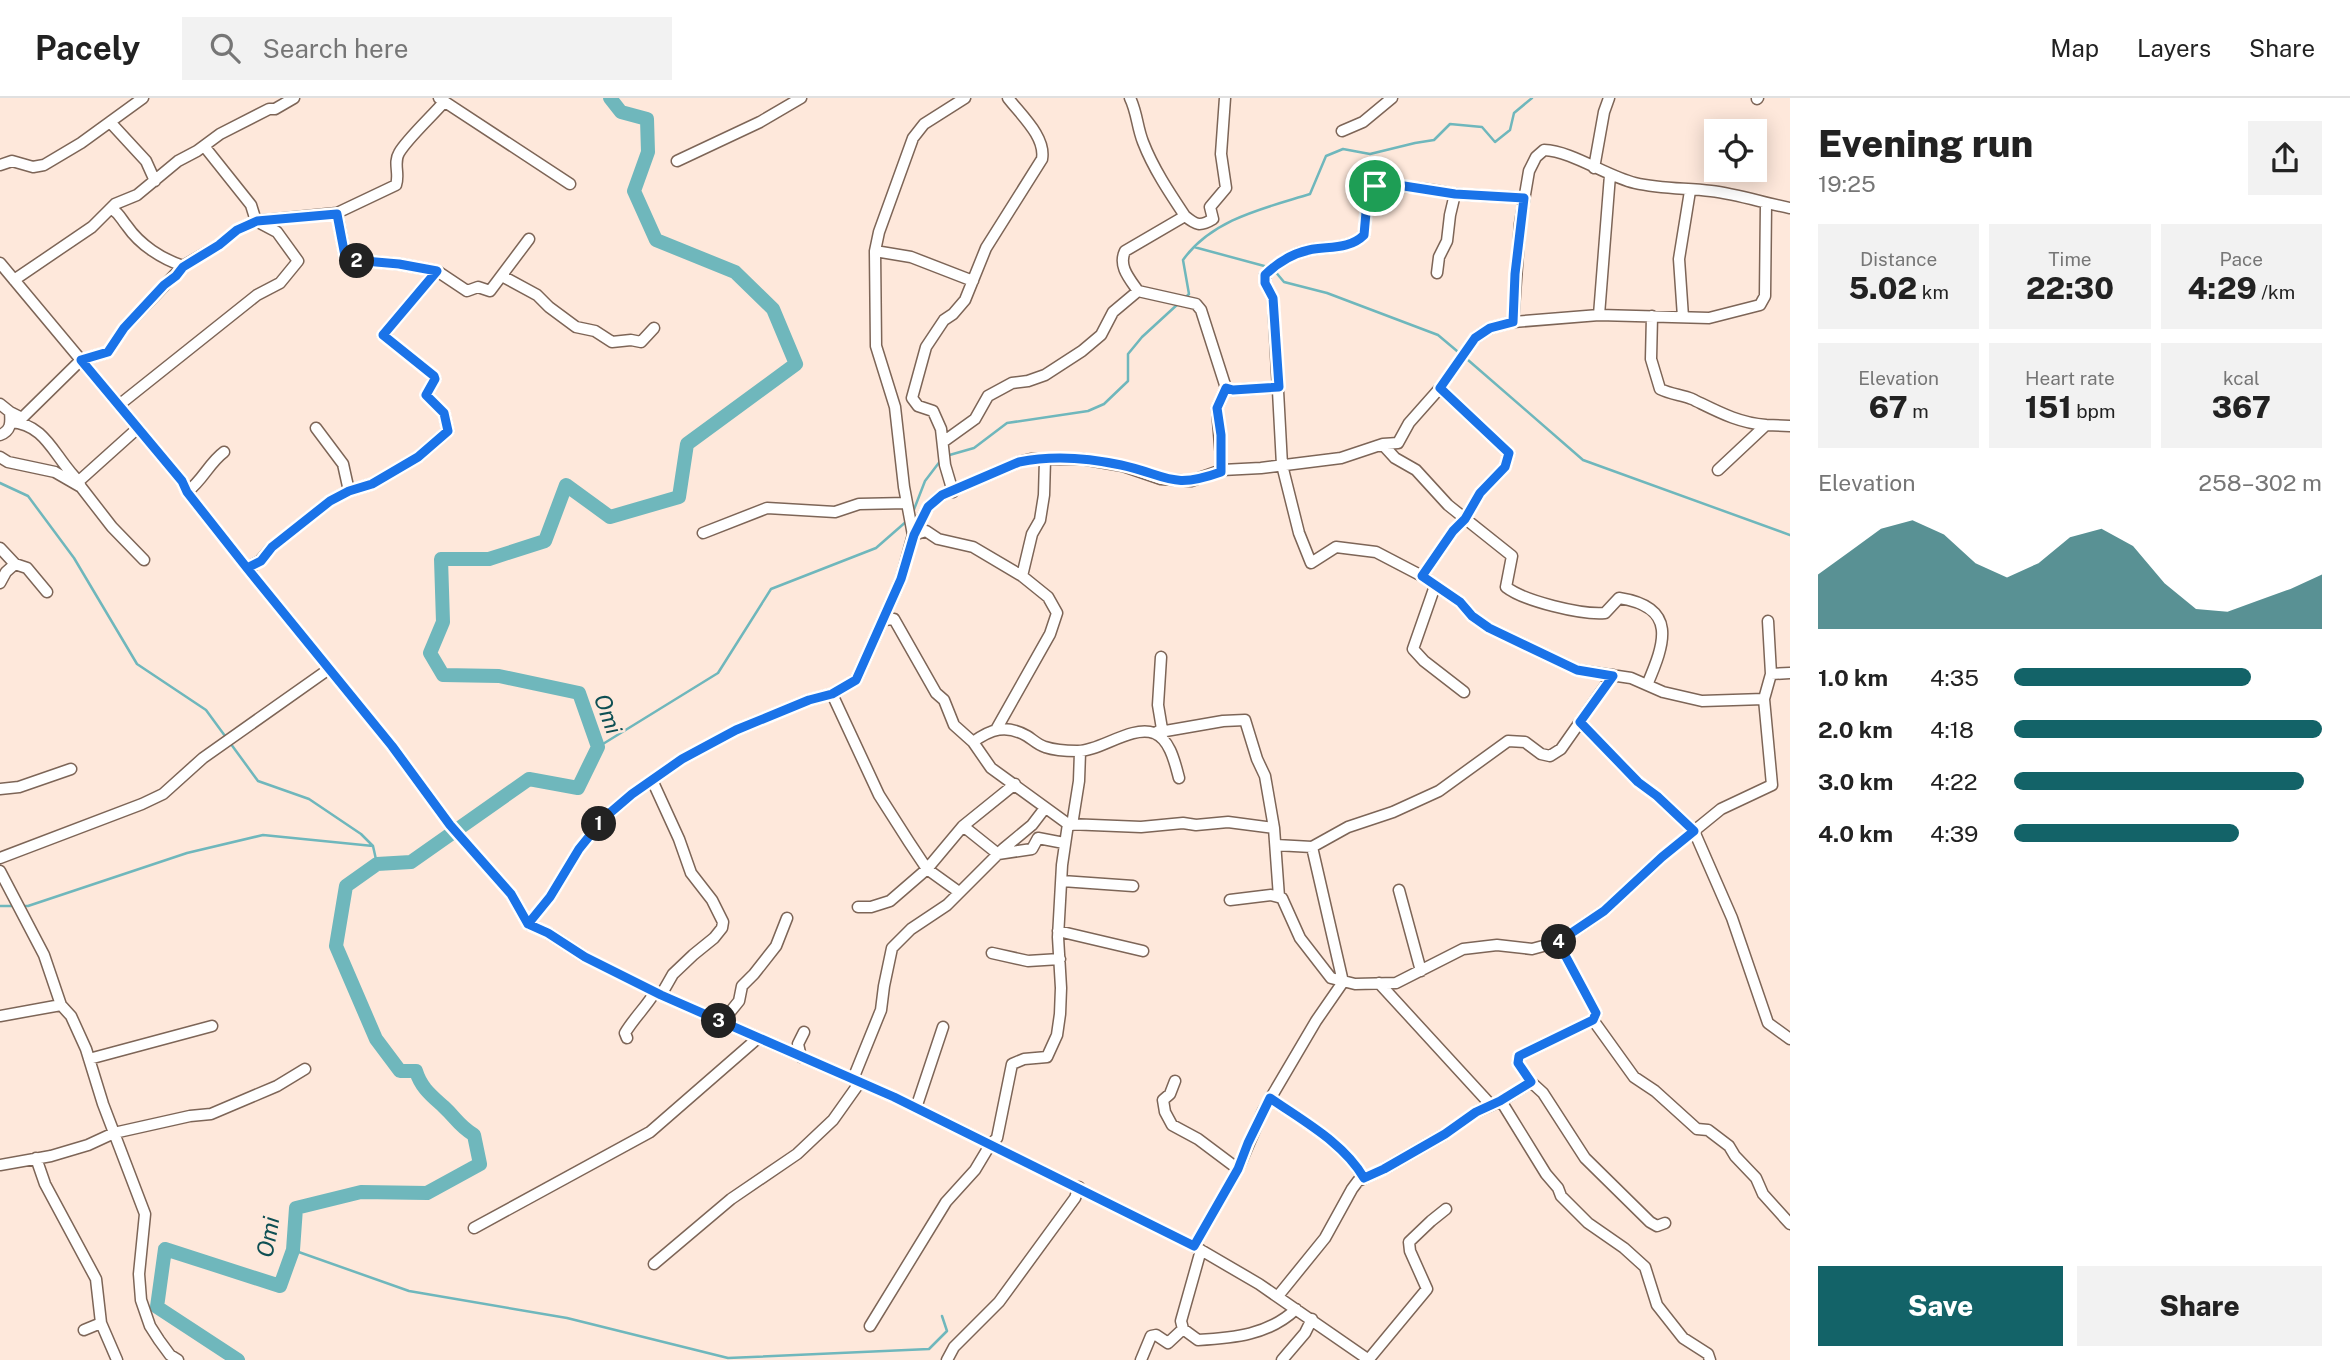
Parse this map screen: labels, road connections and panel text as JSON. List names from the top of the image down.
{
  "water": ["Omi"],
  "page": {
    "header": "Pacely",
    "search": "Search here",
    "nav": ["Map", "Layers", "Share"],
    "heading": ["Evening run", "19:25"],
    "stats": [
      ["Distance", "5.02 km"],
      ["Time", "22:30"],
      ["Pace", "4:29 /km"],
      ["Elevation", "67 m"],
      ["Heart rate", "151 bpm"],
      ["kcal", "367"]
    ],
    "pins": [
      "2",
      "1",
      "4",
      "3"
    ],
    "chart": ["Elevation", "258–302 m"],
    "list": [
      {
        "name": "1.0 km",
        "note": "4:35"
      },
      {
        "name": "2.0 km",
        "note": "4:18"
      },
      {
        "name": "3.0 km",
        "note": "4:22"
      },
      {
        "name": "4.0 km",
        "note": "4:39"
      }
    ],
    "buttons": ["Save", "Share"]
  }
}
